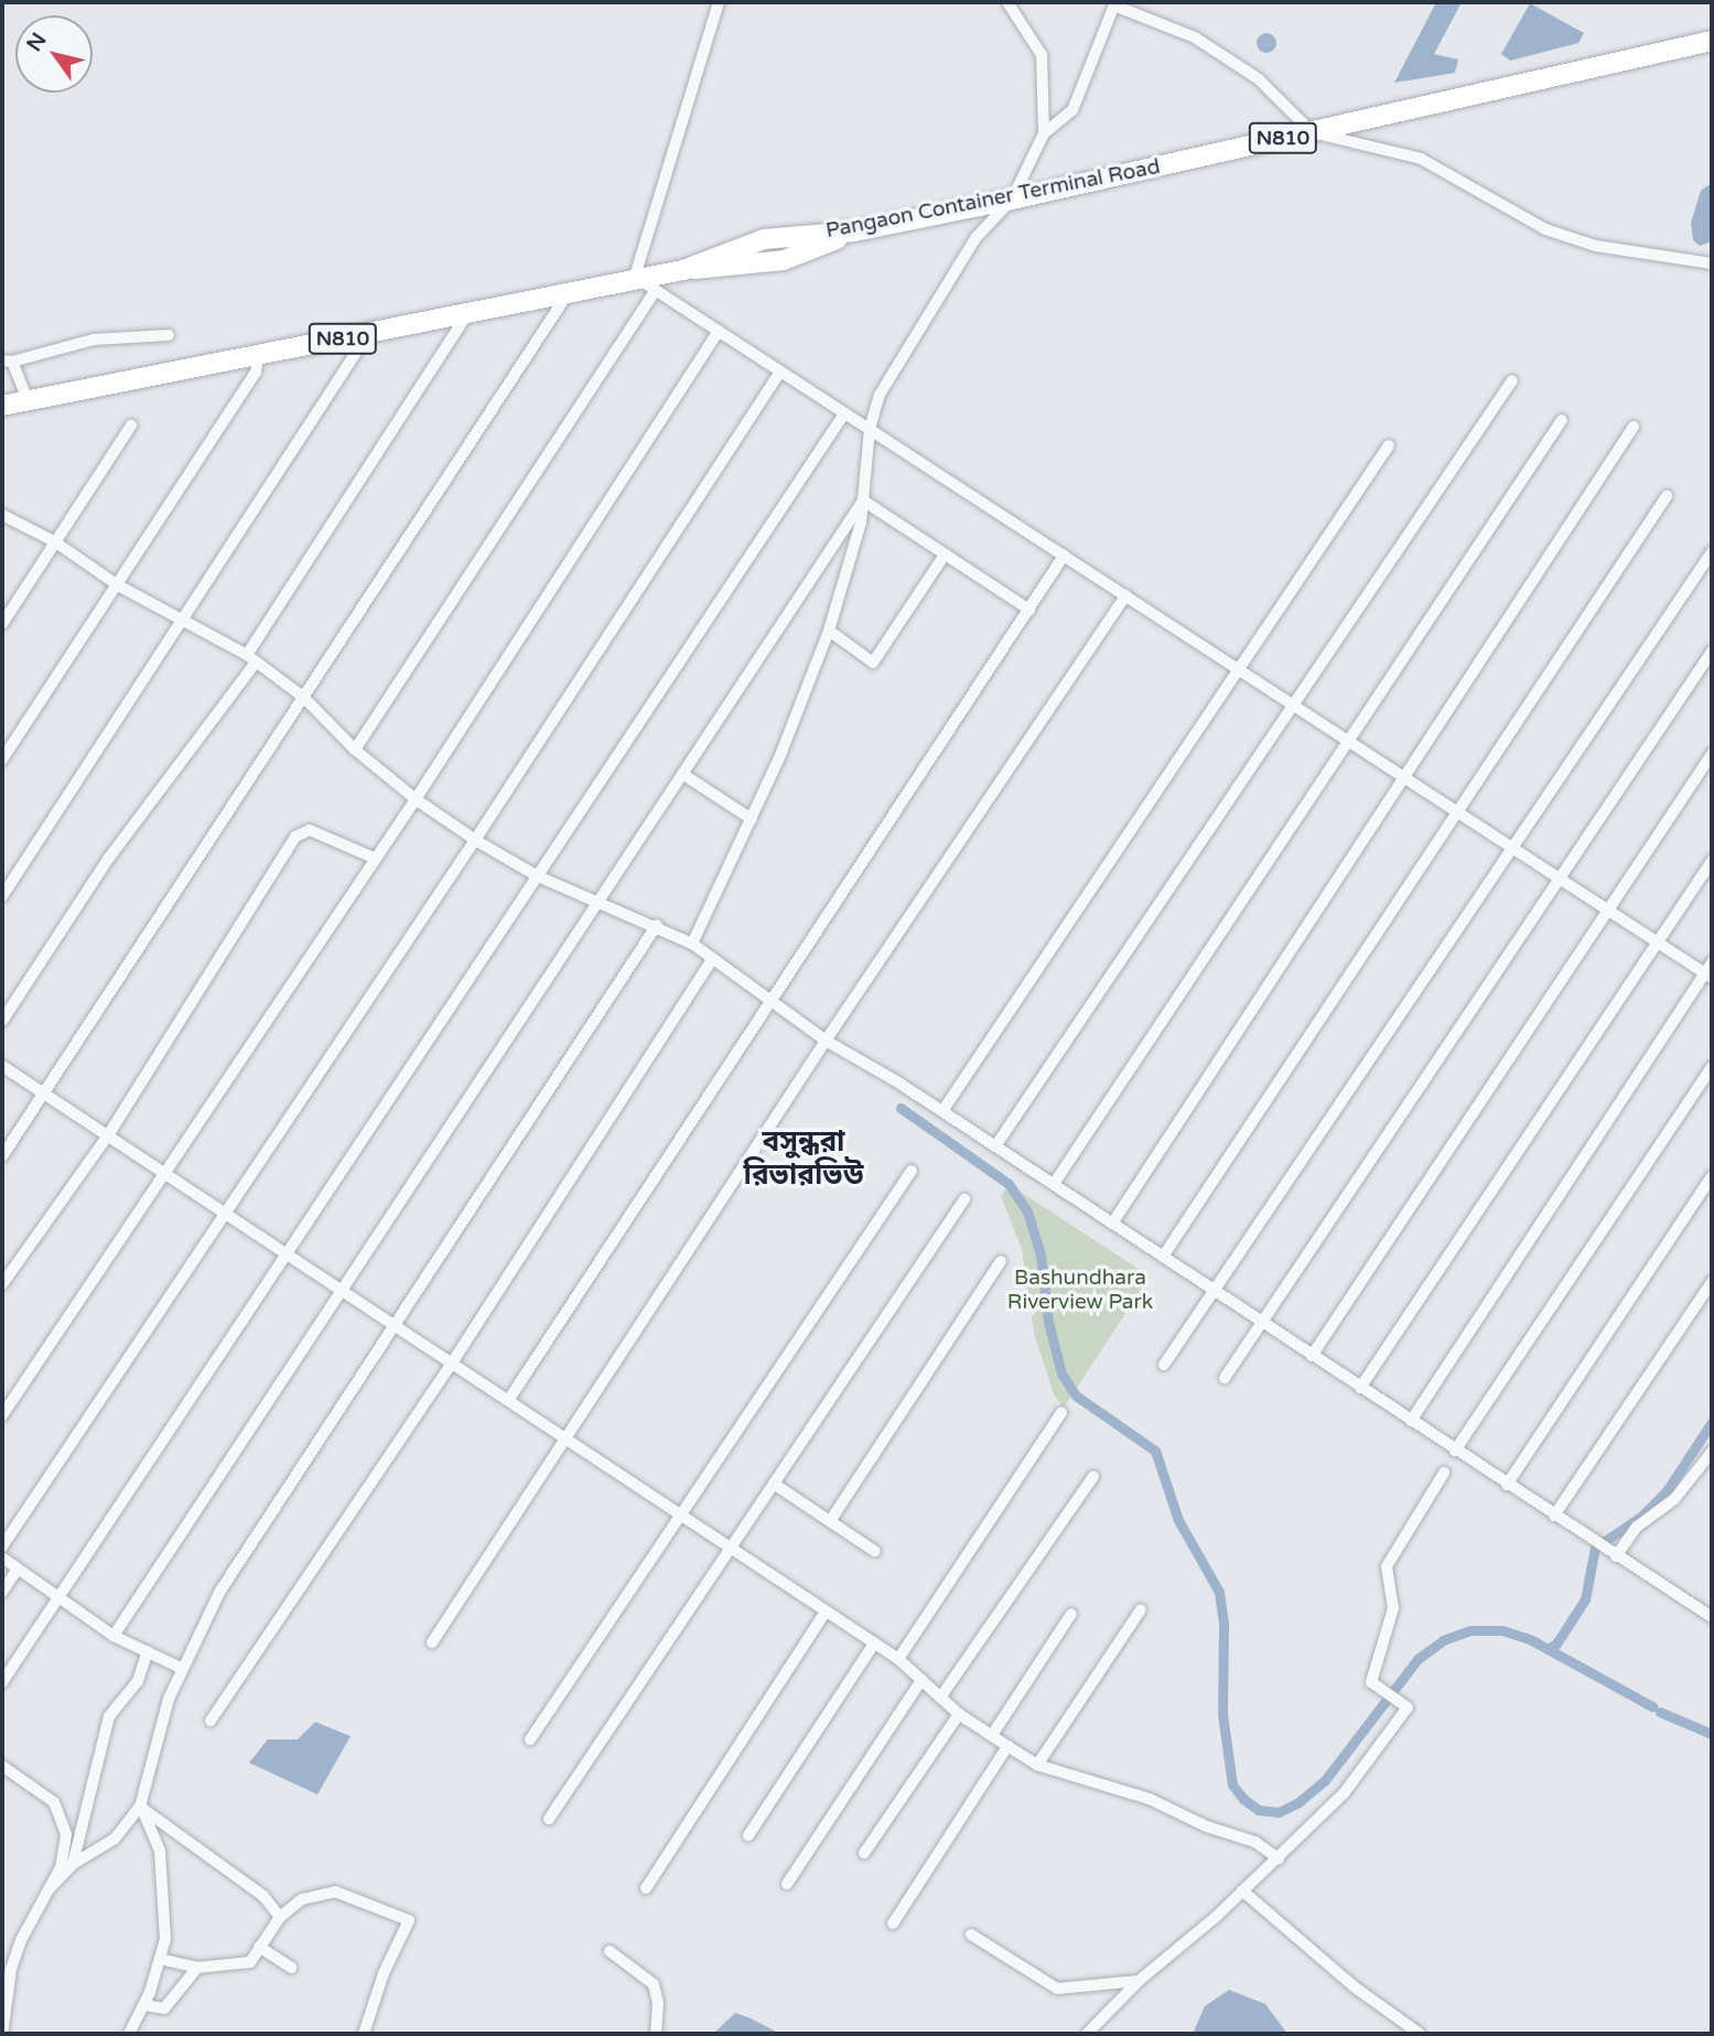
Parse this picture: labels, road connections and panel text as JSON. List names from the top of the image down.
{
  "streets": {
    "highway": ["N810", "Pangaon Container Terminal Road"]
  },
  "crossings": [
    ["N810", "Pangaon Container Terminal Road"]
  ],
  "districts": ["বসুন্ধরা রিভারভিউ"],
  "parks": ["Bashundhara Riverview Park"],
  "north": "top left"
}
